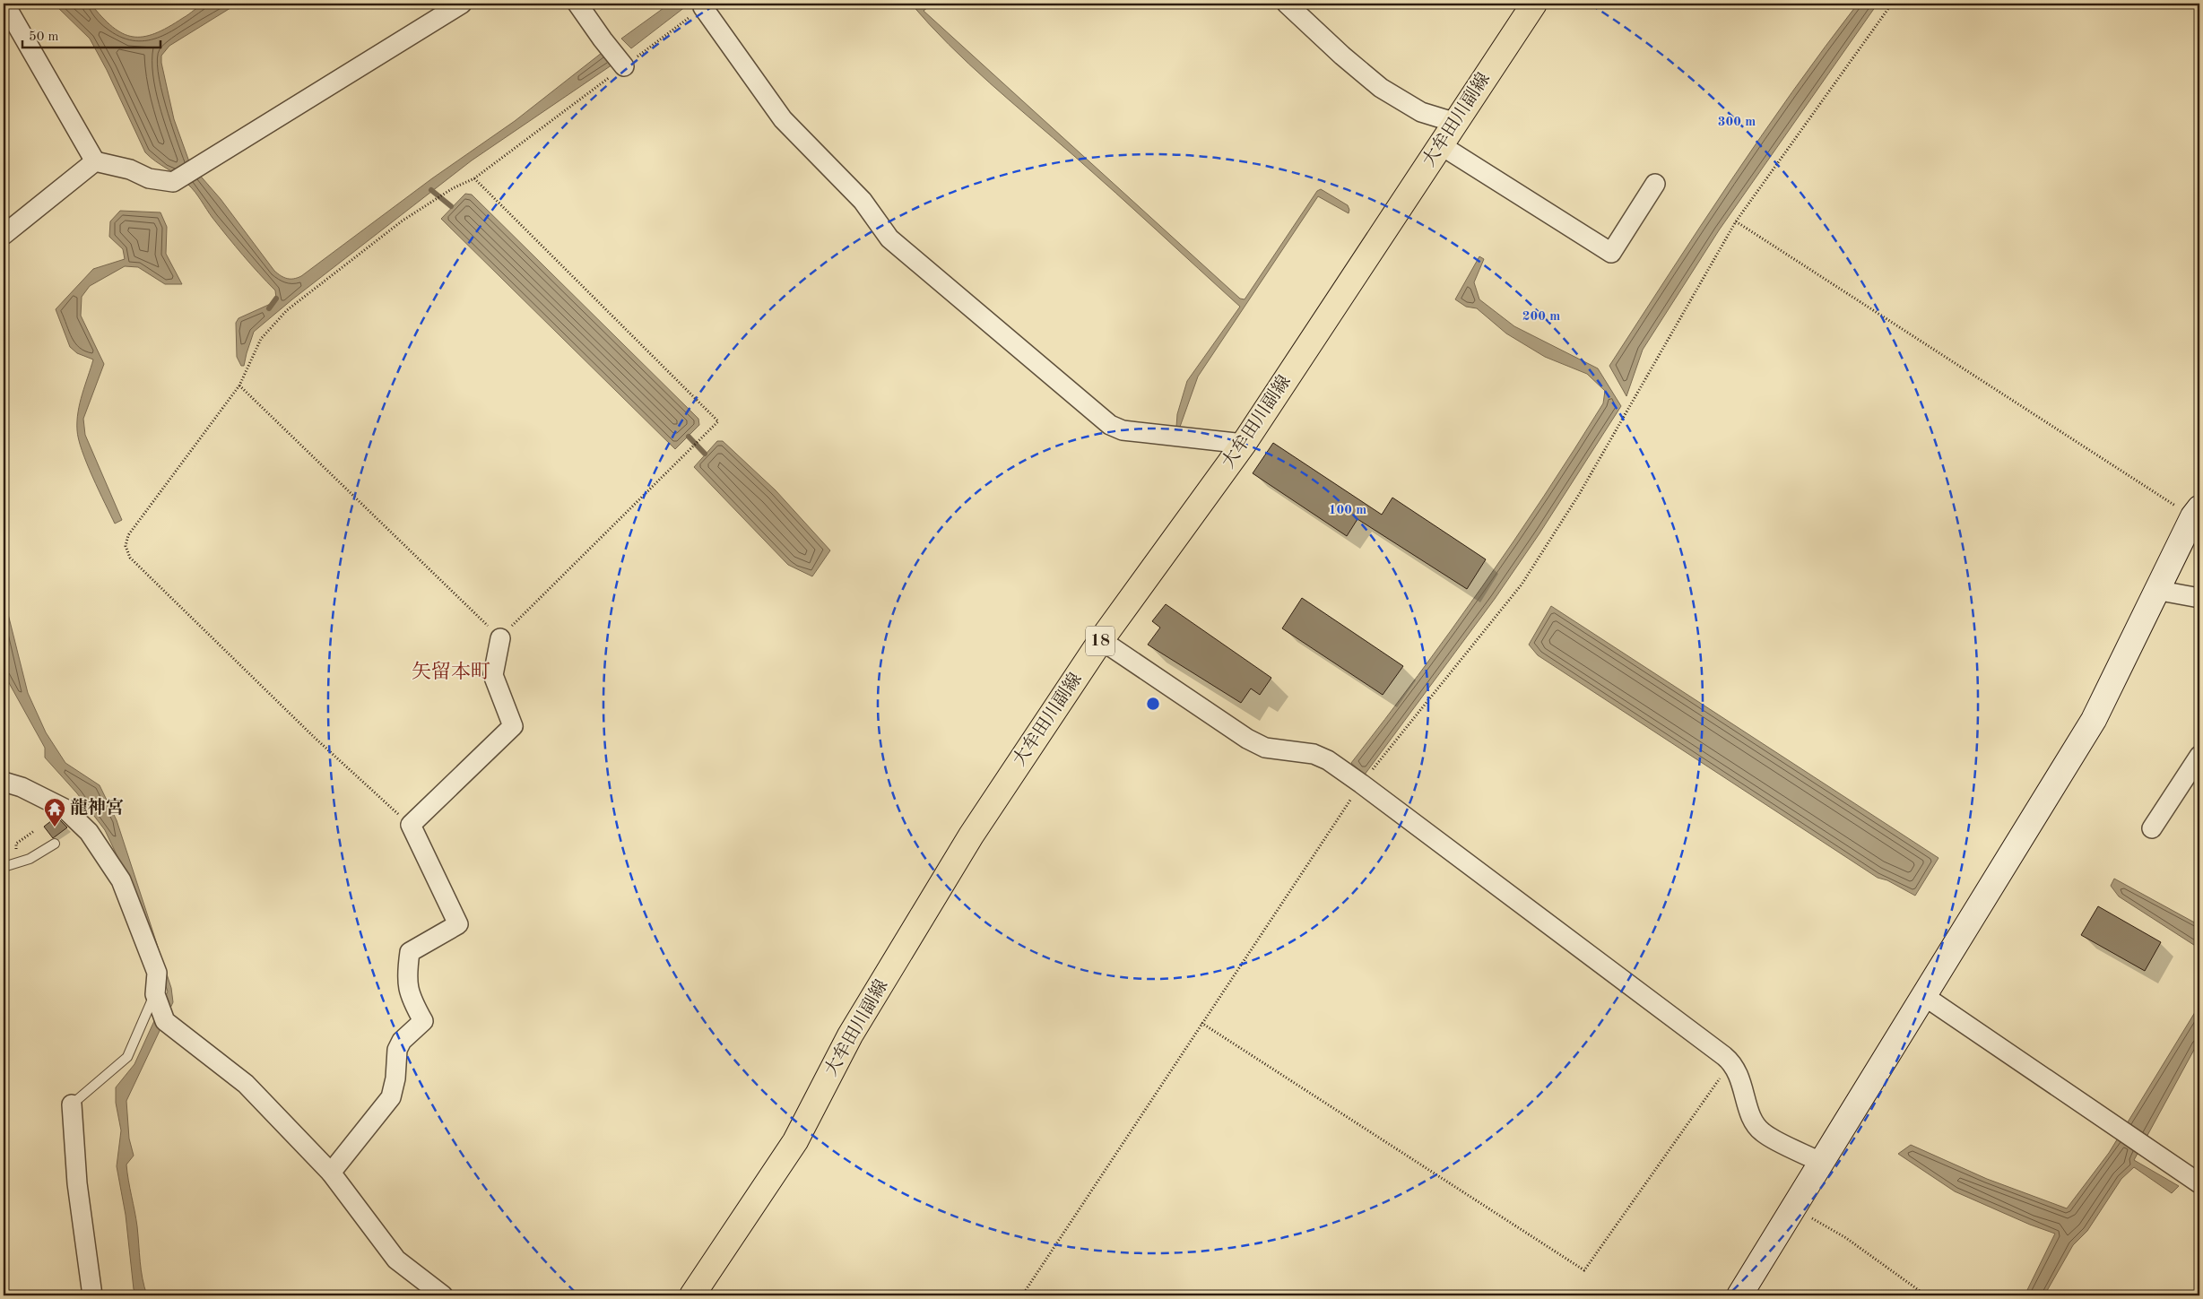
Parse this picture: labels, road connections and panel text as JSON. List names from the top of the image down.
{
  "streets": {
    "main road": ["大牟田川副線", "18"]
  },
  "districts": ["矢留本町"],
  "places": {
    "temple": ["龍神宮"]
  },
  "scale_bar": "50 m",
  "rings": ["300 m", "200 m", "100 m"]
}
